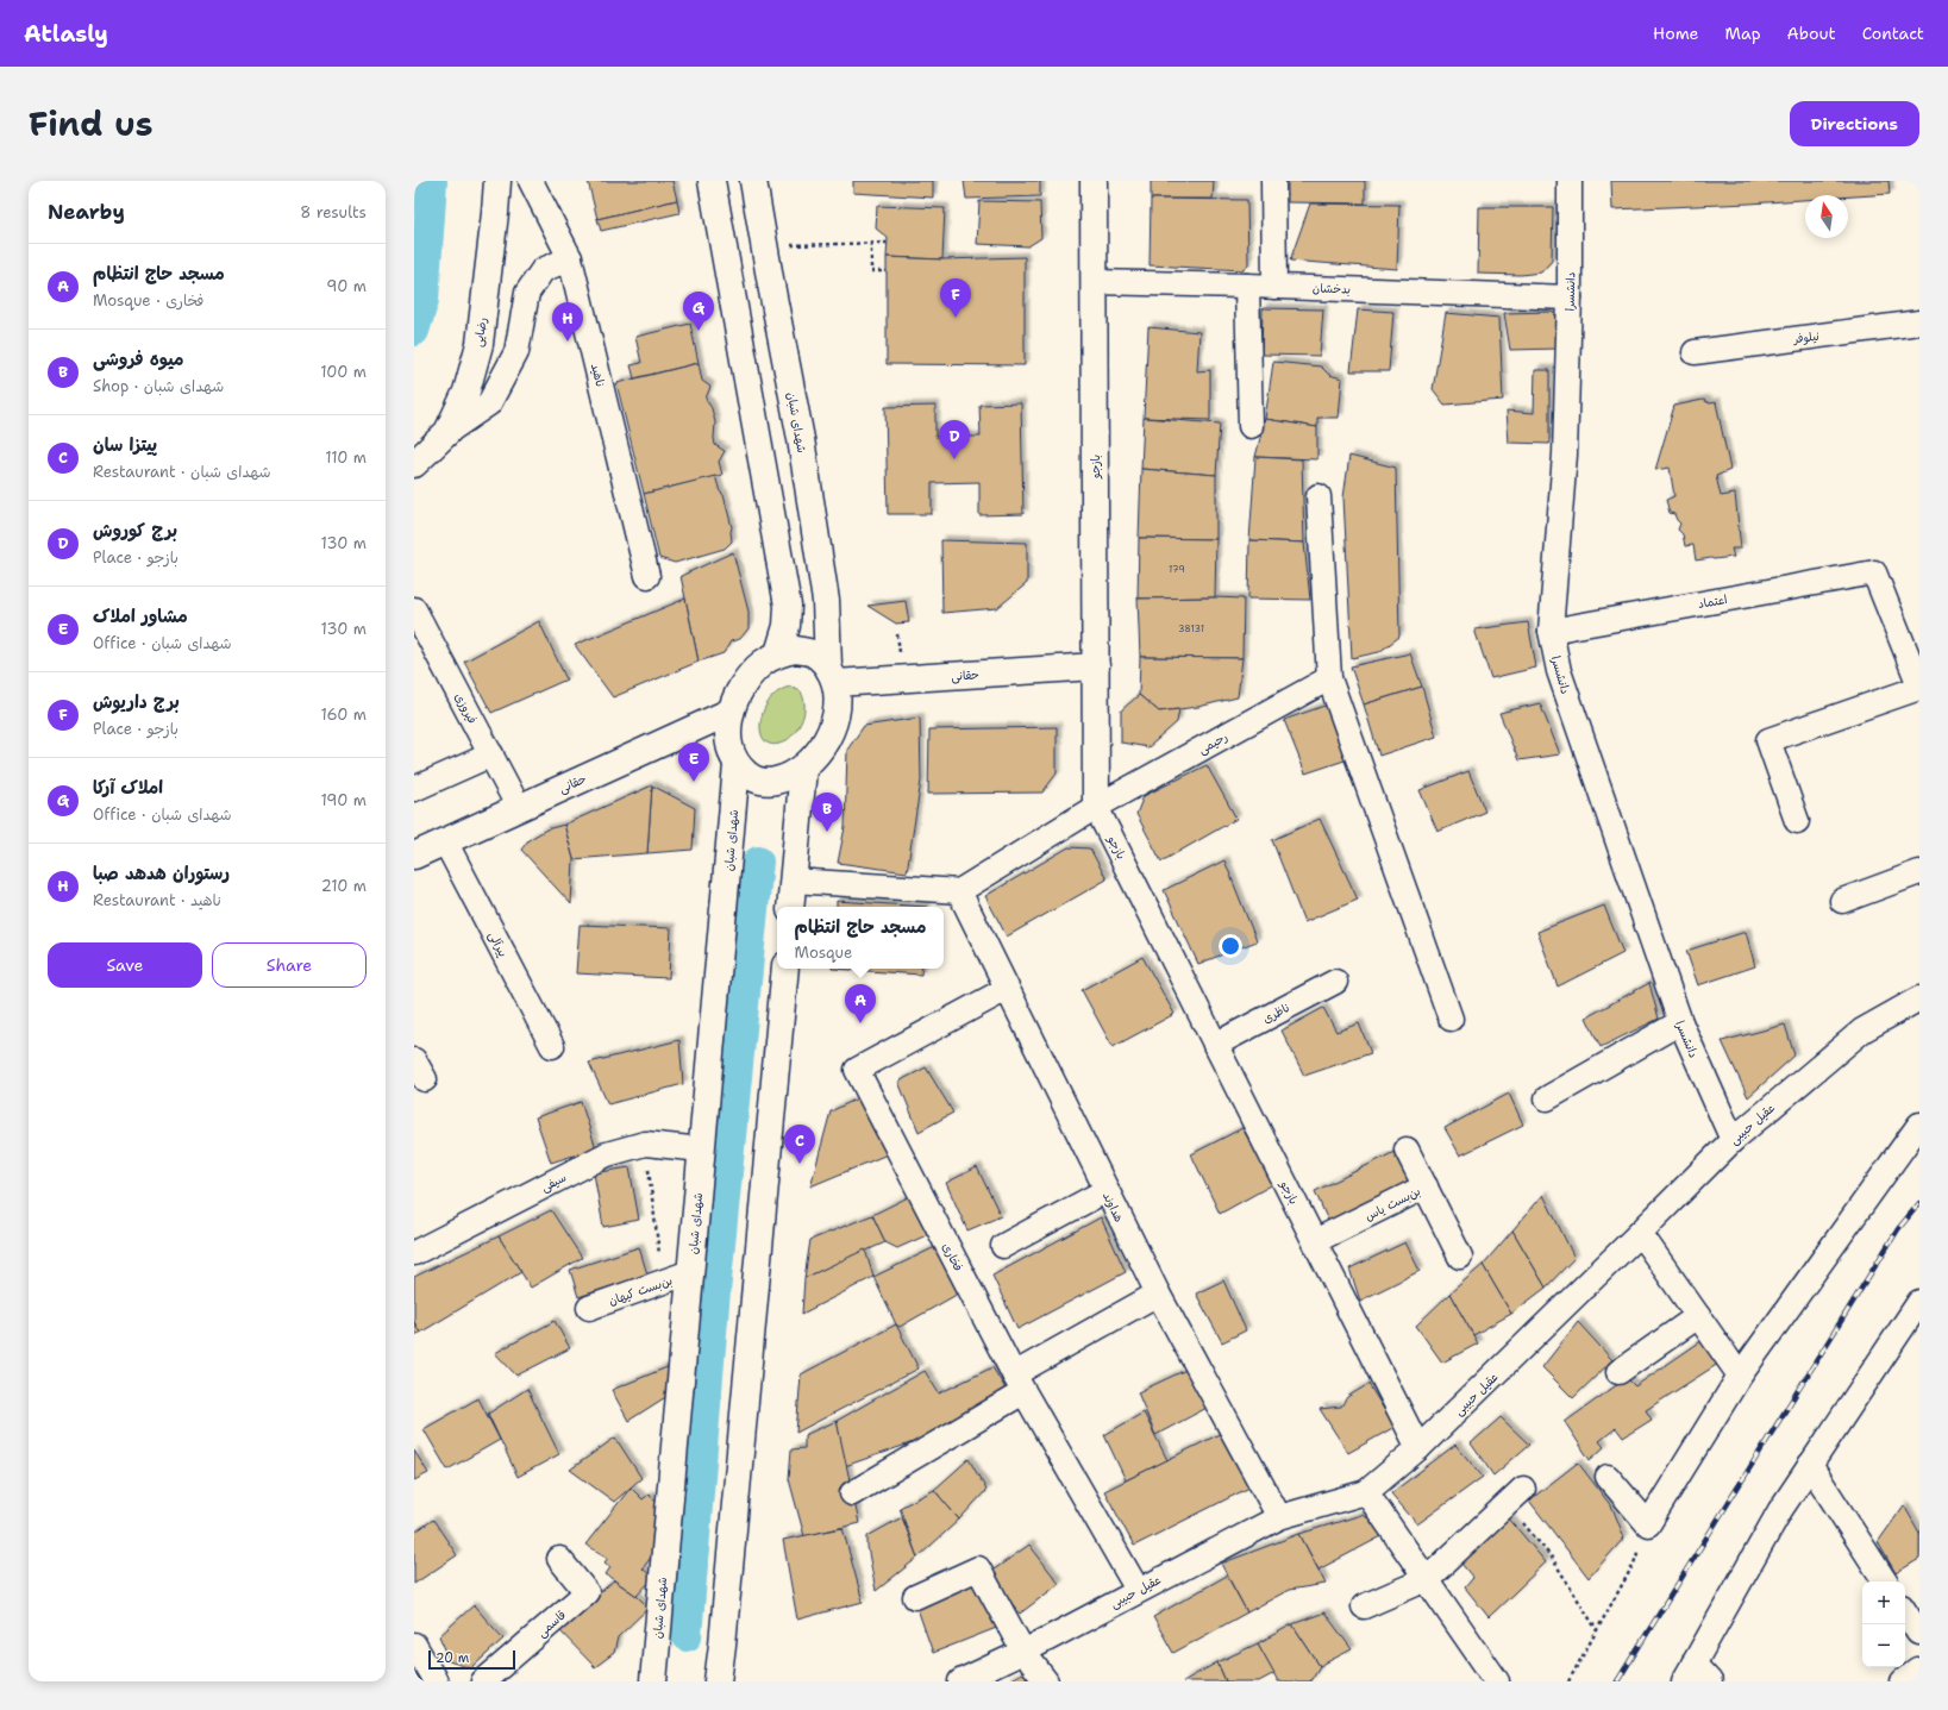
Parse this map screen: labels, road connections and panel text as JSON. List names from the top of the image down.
{
  "streets": {
    "street": [
      "بدخشان",
      "دانشسرا",
      "رضایی",
      "نیلوفر",
      "ناهید",
      "شهدای شبان",
      "بازجو",
      "اعتماد",
      "حقانی",
      "فیروزی",
      "رحیمی",
      "پیرآلی",
      "ناظری",
      "عقیل حبیبی",
      "سیفی",
      "بن‌بست یاس",
      "هداوند",
      "فخاری",
      "بن‌بست کیهان",
      "قاسمی"
    ]
  },
  "crossings": [
    ["بدخشان", "دانشسرا"],
    ["بدخشان", "بازجو"],
    ["دانشسرا", "اعتماد"],
    ["دانشسرا", "عقیل حبیبی"],
    ["شهدای شبان", "حقانی"],
    ["شهدای شبان", "سیفی"],
    ["شهدای شبان", "بن‌بست کیهان"],
    ["بازجو", "حقانی"],
    ["بازجو", "رحیمی"],
    ["بازجو", "ناظری"],
    ["بازجو", "عقیل حبیبی"],
    ["بازجو", "بن‌بست یاس"],
    ["حقانی", "فیروزی"],
    ["حقانی", "پیرآلی"],
    ["رحیمی", "هداوند"],
    ["عقیل حبیبی", "هداوند"],
    ["عقیل حبیبی", "فخاری"],
    ["هداوند", "فخاری"]
  ],
  "house_numbers": ["179", "38131"],
  "scale_bar": "20 m",
  "north": "top",
  "page": {
    "header": "Atlasly",
    "nav": [
      "Home",
      "Map",
      "About",
      "Contact"
    ],
    "title": "Find us",
    "buttons": [
      "Directions",
      ["Save", "Share"]
    ],
    "heading": ["Nearby", "8 results"],
    "list": [
      {
        "mark": "A",
        "name": "مسجد حاج انتظام",
        "note": "Mosque · فخاری",
        "value": "90 m"
      },
      {
        "mark": "B",
        "name": "میوه فروشی",
        "note": "Shop · شهدای شبان",
        "value": "100 m"
      },
      {
        "mark": "C",
        "name": "پیتزا سان",
        "note": "Restaurant · شهدای شبان",
        "value": "110 m"
      },
      {
        "mark": "D",
        "name": "برج کوروش",
        "note": "Place · بازجو",
        "value": "130 m"
      },
      {
        "mark": "E",
        "name": "مشاور املاک",
        "note": "Office · شهدای شبان",
        "value": "130 m"
      },
      {
        "mark": "F",
        "name": "برج داریوش",
        "note": "Place · بازجو",
        "value": "160 m"
      },
      {
        "mark": "G",
        "name": "املاک آرکا",
        "note": "Office · شهدای شبان",
        "value": "190 m"
      },
      {
        "mark": "H",
        "name": "رستوران هدهد صبا",
        "note": "Restaurant · ناهید",
        "value": "210 m"
      }
    ],
    "pins": [
      "F",
      "G",
      "H",
      "D",
      "E",
      "B",
      "A",
      "C"
    ],
    "popup": ["مسجد حاج انتظام", "Mosque"],
    "map_buttons": ["+", "−"],
    "scale": "20 m"
  }
}
